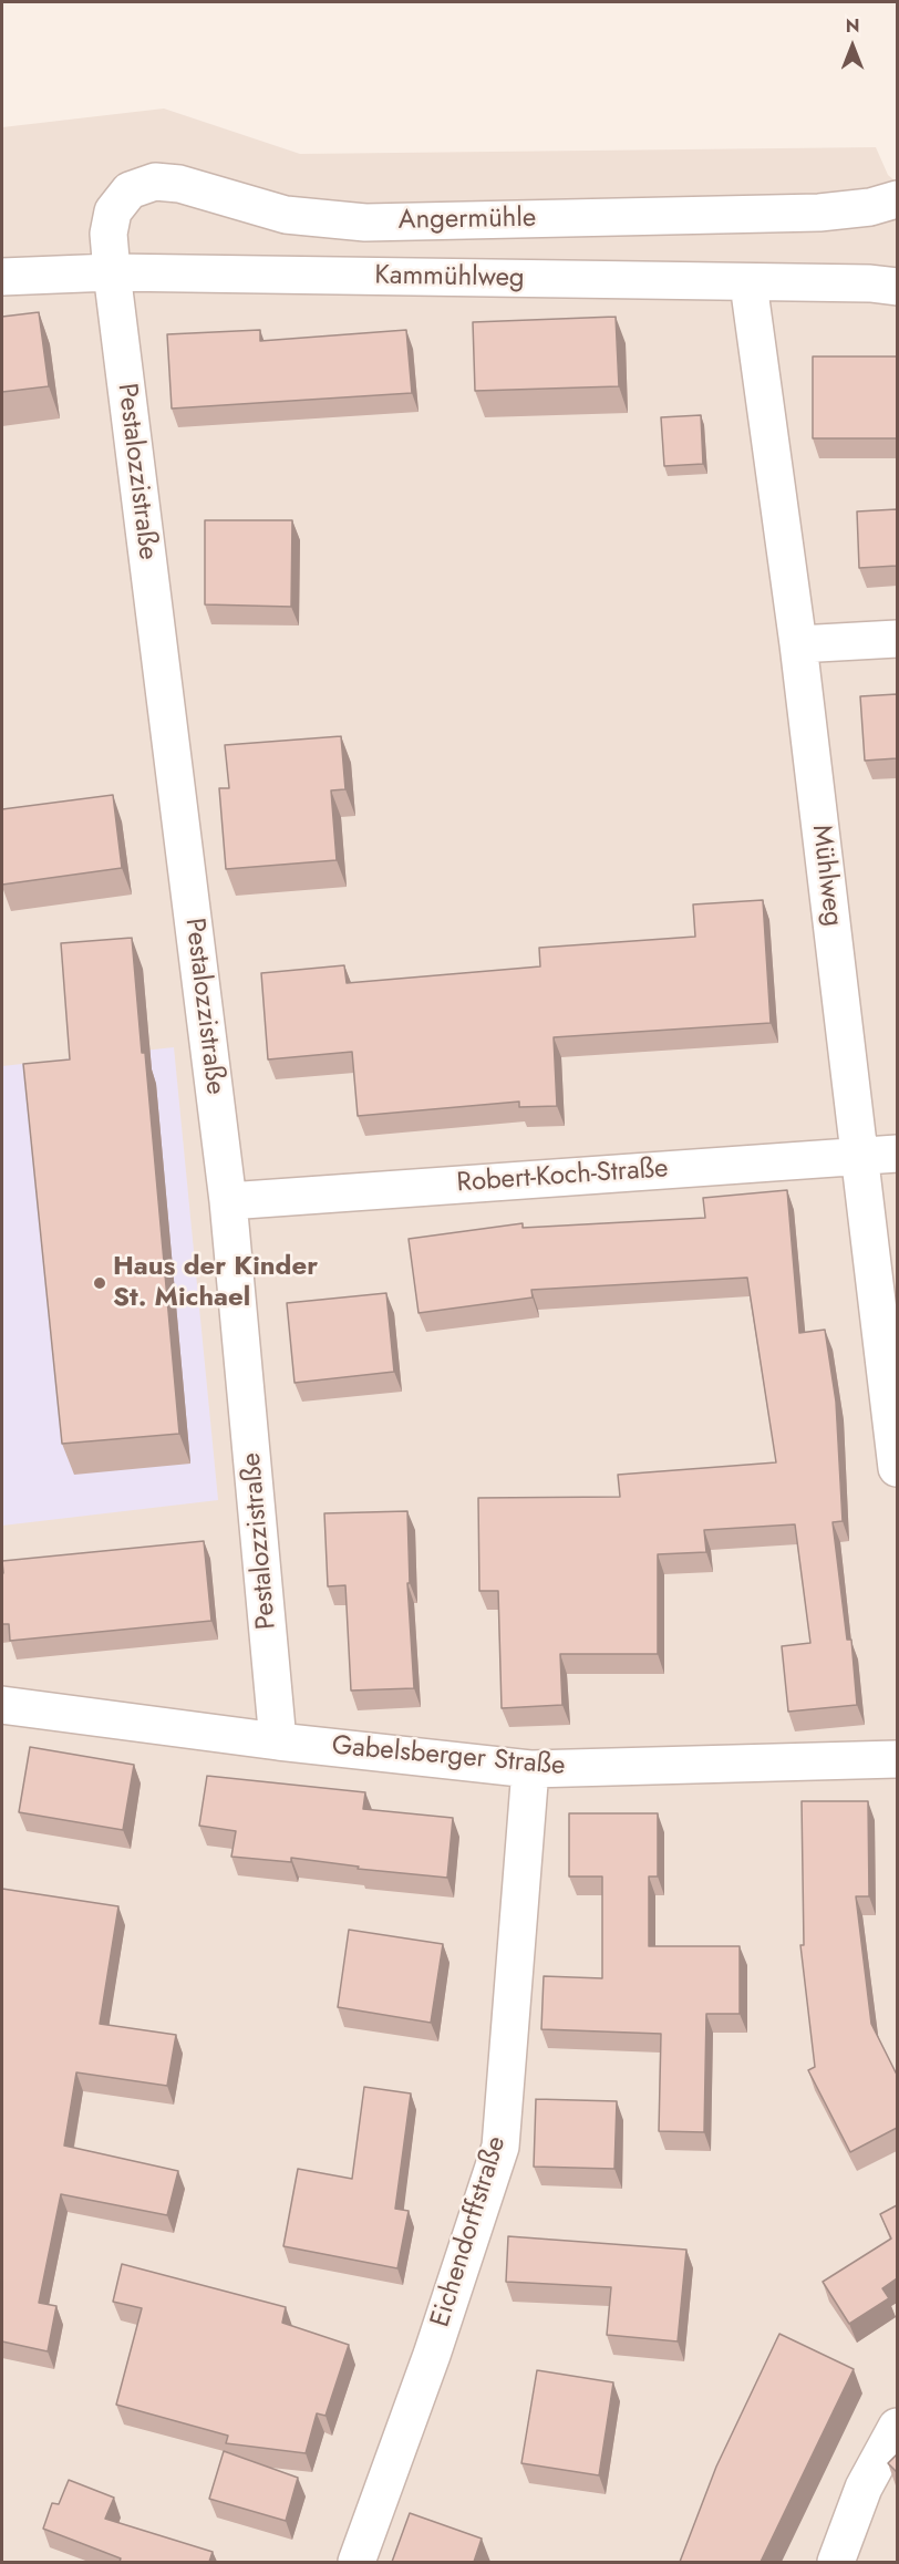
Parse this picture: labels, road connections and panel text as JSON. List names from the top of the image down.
{
  "streets": {
    "street": [
      "Angermühle",
      "Kammühlweg",
      "Pestalozzistraße",
      "Mühlweg",
      "Robert-Koch-Straße",
      "Gabelsberger Straße",
      "Eichendorffstraße"
    ]
  },
  "crossings": [
    ["Angermühle", "Kammühlweg"],
    ["Angermühle", "Pestalozzistraße"],
    ["Kammühlweg", "Pestalozzistraße"],
    ["Kammühlweg", "Mühlweg"],
    ["Pestalozzistraße", "Robert-Koch-Straße"],
    ["Pestalozzistraße", "Gabelsberger Straße"],
    ["Mühlweg", "Robert-Koch-Straße"],
    ["Gabelsberger Straße", "Eichendorffstraße"]
  ],
  "places": ["Haus der Kinder St. Michael"],
  "north": "top"
}
